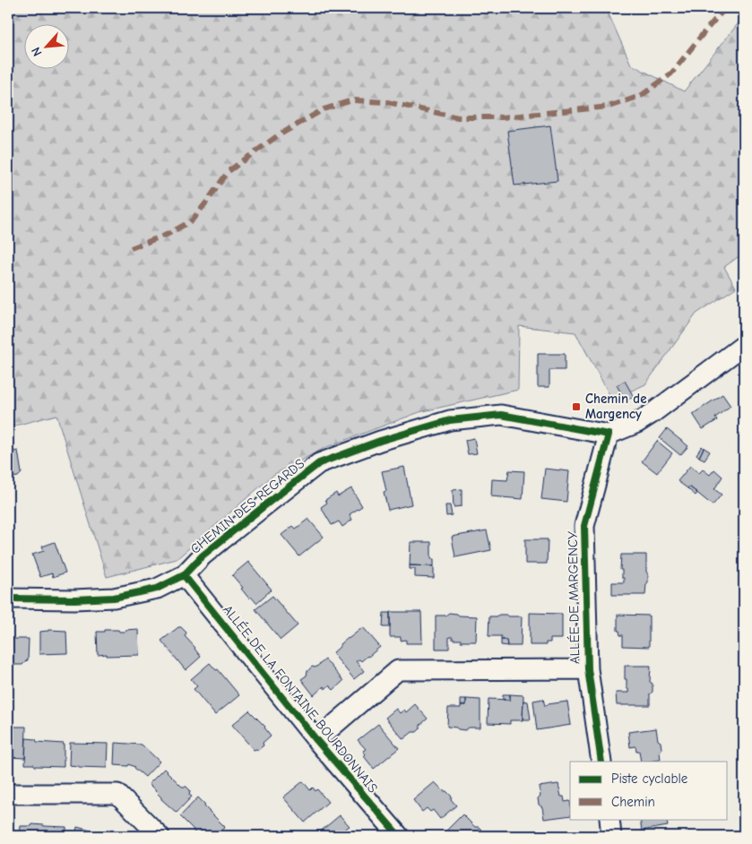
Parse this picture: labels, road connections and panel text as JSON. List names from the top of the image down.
{
  "streets": {
    "street": ["CHEMIN DES REGARDS", "ALLÉE DE MARGENCY", "ALLÉE DE LA FONTAINE BOURDONNAIS"]
  },
  "crossings": [
    ["CHEMIN DES REGARDS", "ALLÉE DE MARGENCY"],
    ["CHEMIN DES REGARDS", "ALLÉE DE LA FONTAINE BOURDONNAIS"]
  ],
  "places": {
    "transit": ["Chemin de Margency"]
  },
  "legend": ["Piste cyclable", "Chemin"],
  "north": "bottom left"
}
